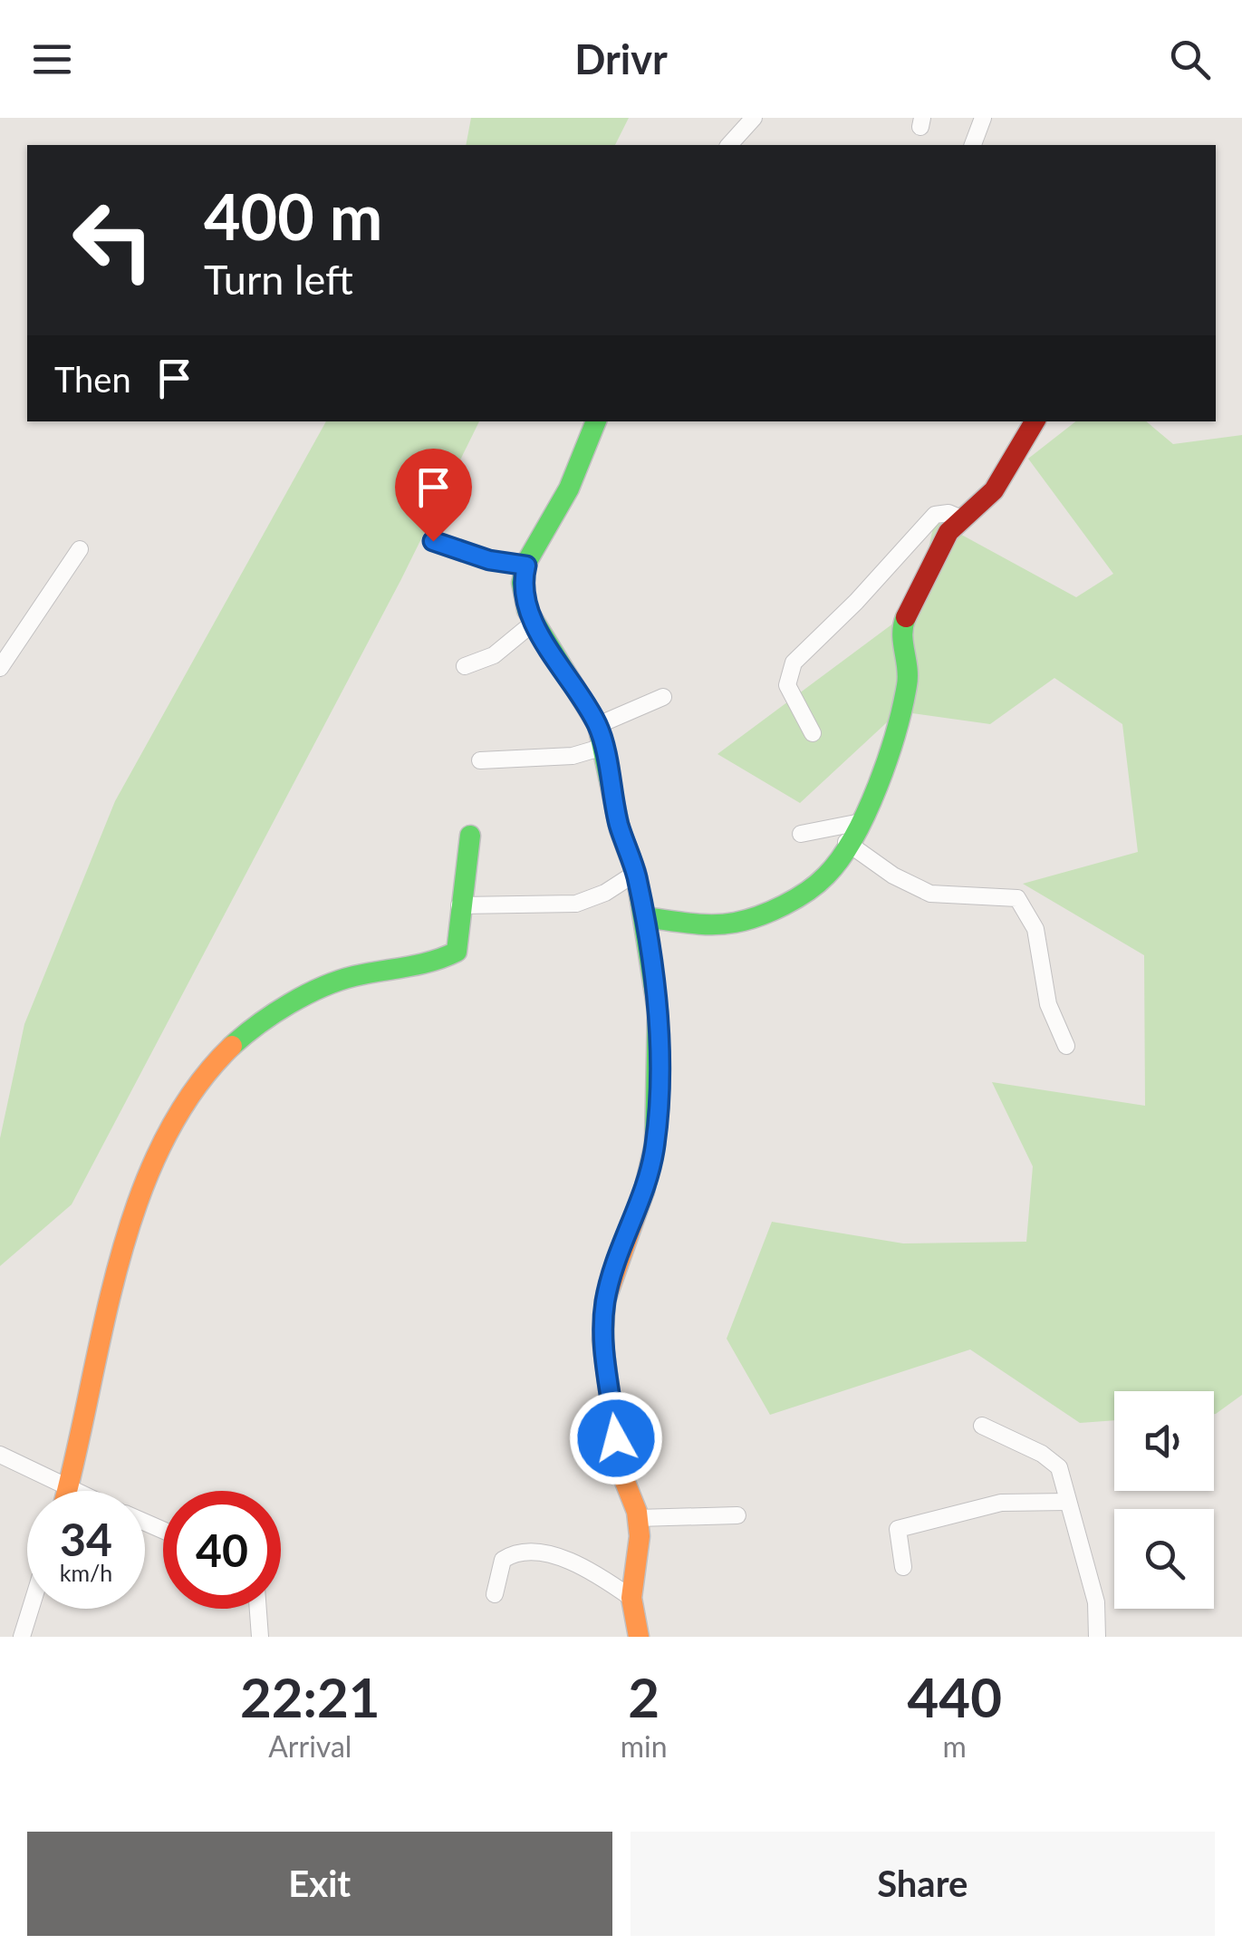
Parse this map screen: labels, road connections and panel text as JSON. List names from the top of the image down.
{
  "page": {
    "header": "Drivr",
    "turn": ["400 m", "Turn left"],
    "then": "Then",
    "speed": "34 km/h",
    "limit": "40",
    "eta": [
      "22:21",
      "Arrival",
      "2",
      "min",
      "440",
      "m"
    ],
    "buttons": ["Exit", "Share"]
  }
}
